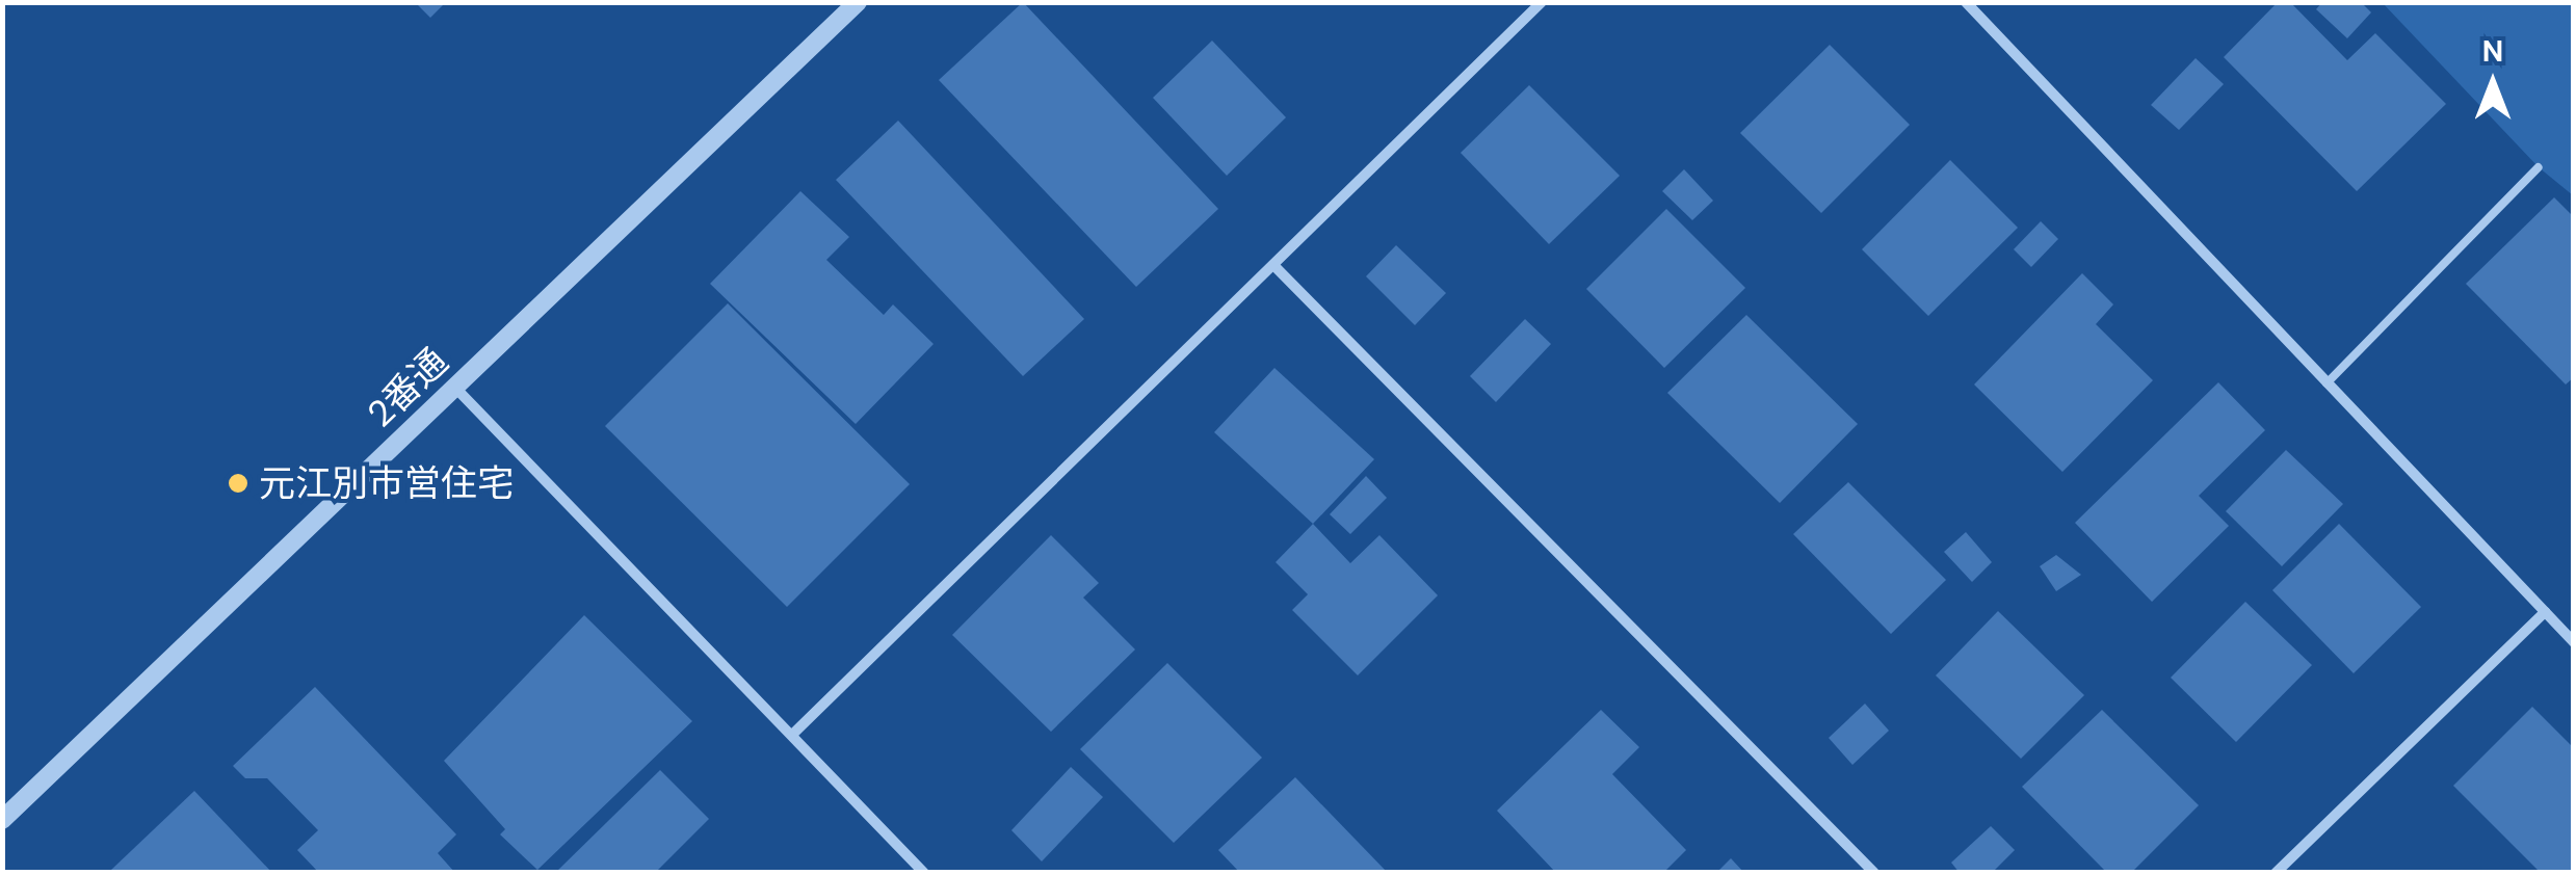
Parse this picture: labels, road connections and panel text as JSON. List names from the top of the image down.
{
  "streets": {
    "street": ["2番通"]
  },
  "places": ["元江別市営住宅"],
  "north": "top"
}
